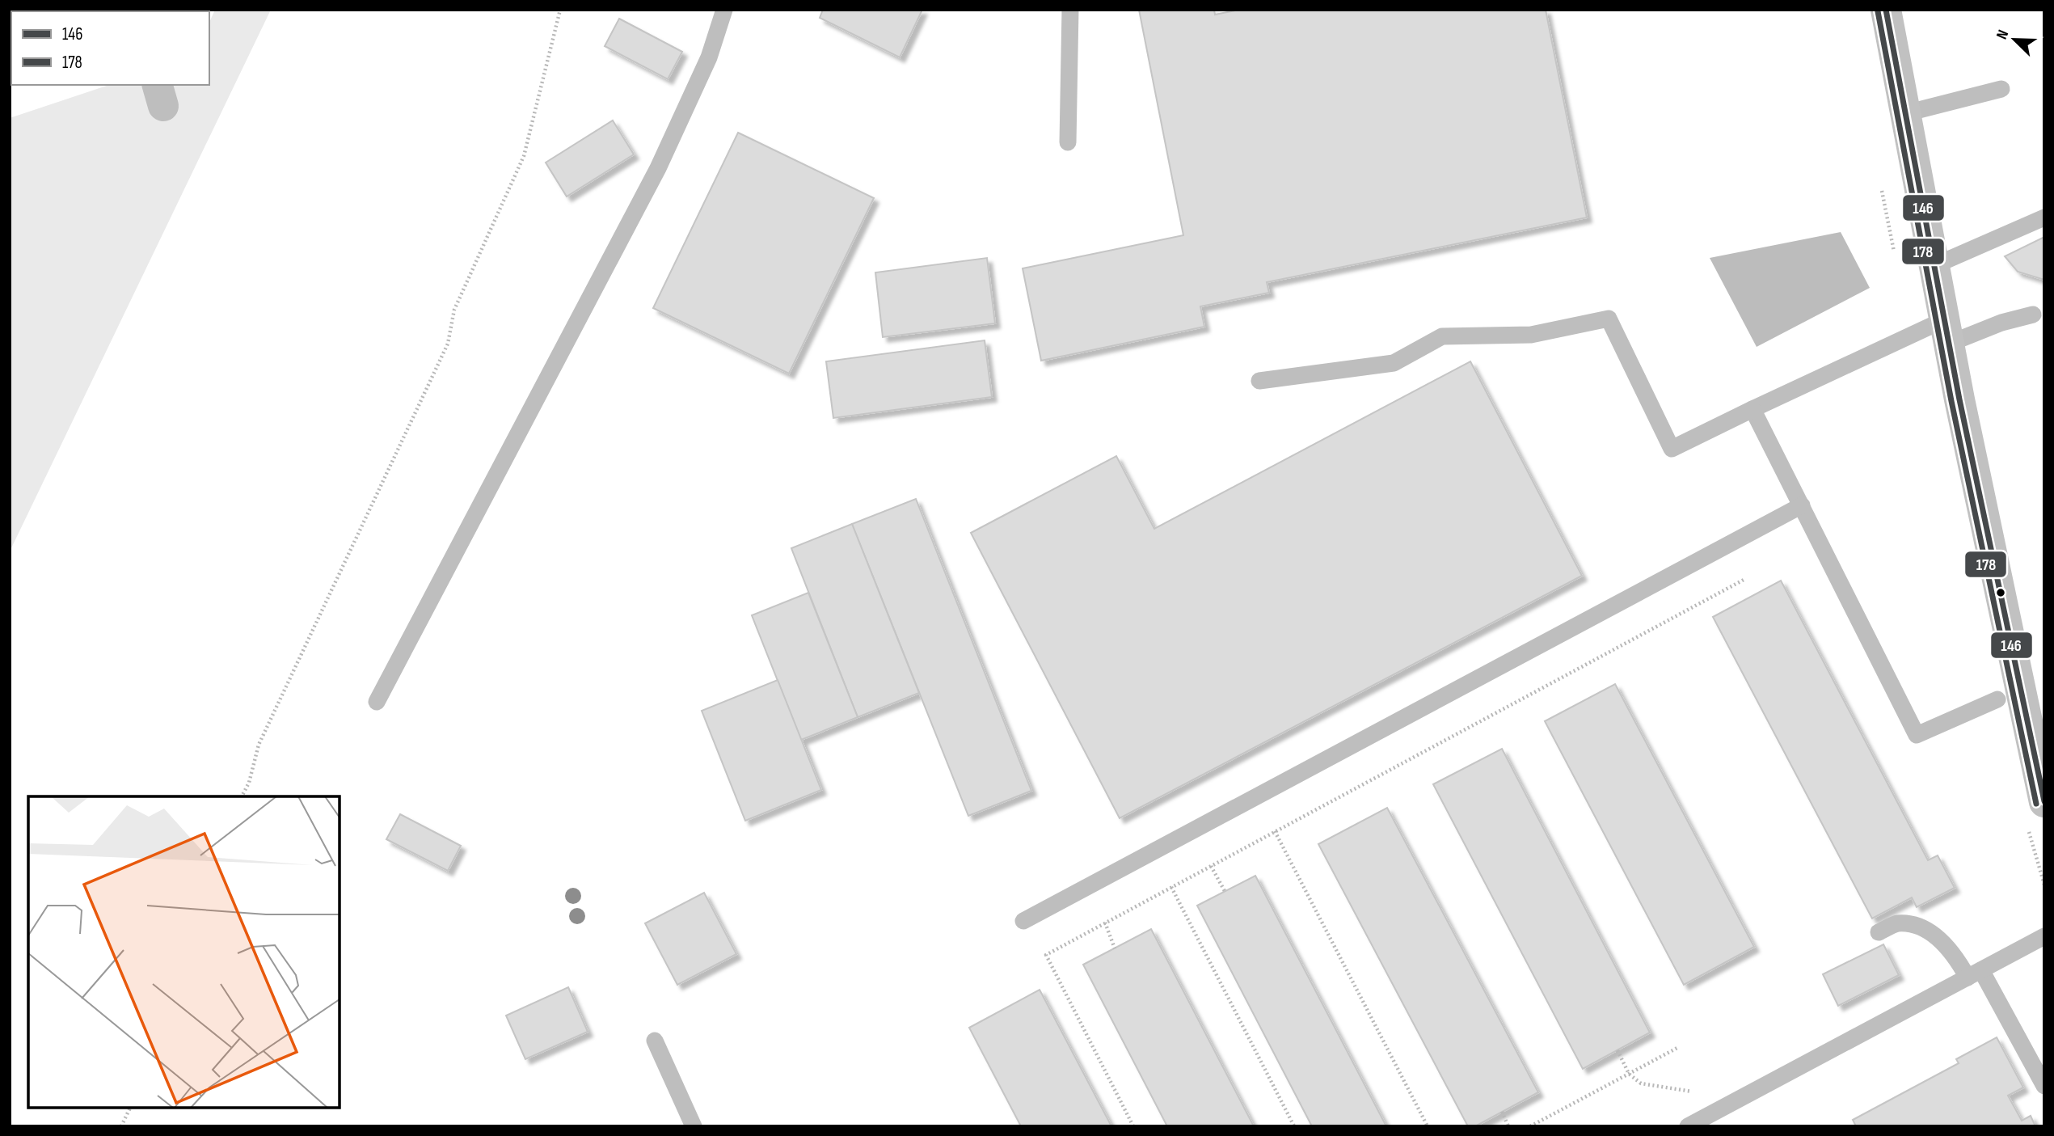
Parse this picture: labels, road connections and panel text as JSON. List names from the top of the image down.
{
  "lines": ["transit line 146", "transit line 178"],
  "legend": ["146", "178"],
  "north": "top left"
}
